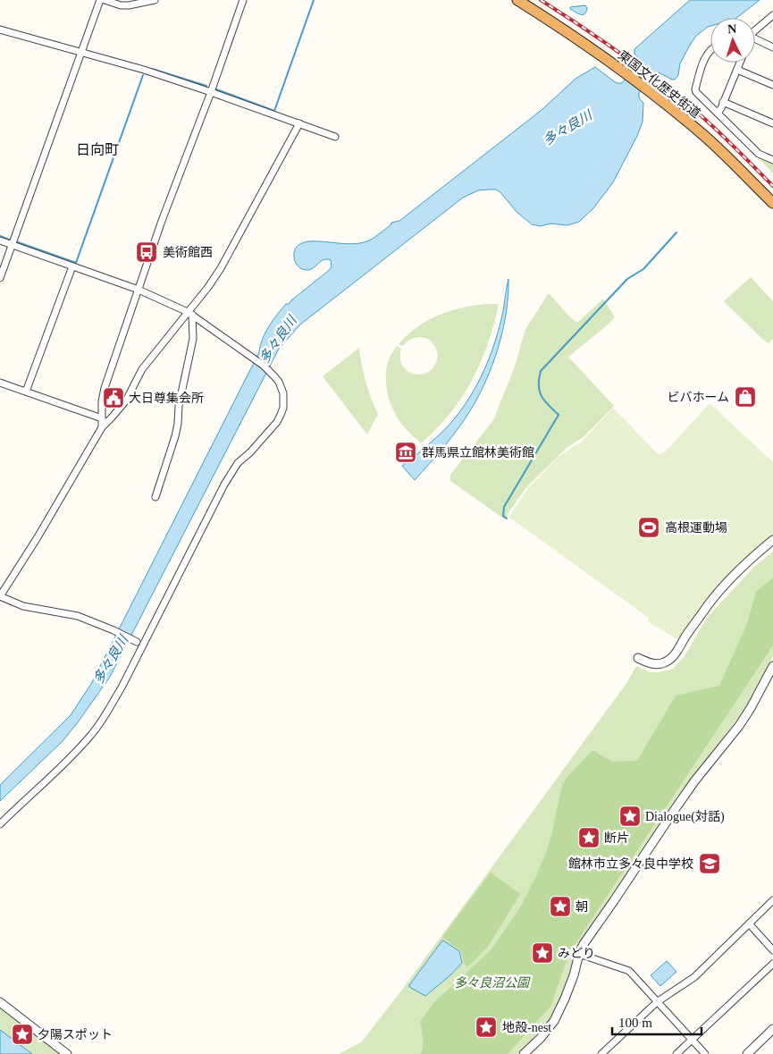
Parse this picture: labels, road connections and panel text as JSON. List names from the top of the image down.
{
  "streets": {
    "highway": ["東国文化歴史街道"]
  },
  "districts": ["日向町"],
  "water": ["多々良川"],
  "parks": ["多々良沼公園"],
  "places": {
    "bus stop": ["美術館西"],
    "shop": ["ビバホーム"],
    "public building": ["大日尊集会所"],
    "museum": ["群馬県立館林美術館"],
    "sports": ["高根運動場"],
    "place": [
      "Dialogue(対話)",
      "断片",
      "朝",
      "みどり",
      "地殻-nest",
      "夕陽スポット"
    ],
    "school or university": ["館林市立多々良中学校"]
  },
  "scale_bar": "100 m",
  "north": "top"
}
